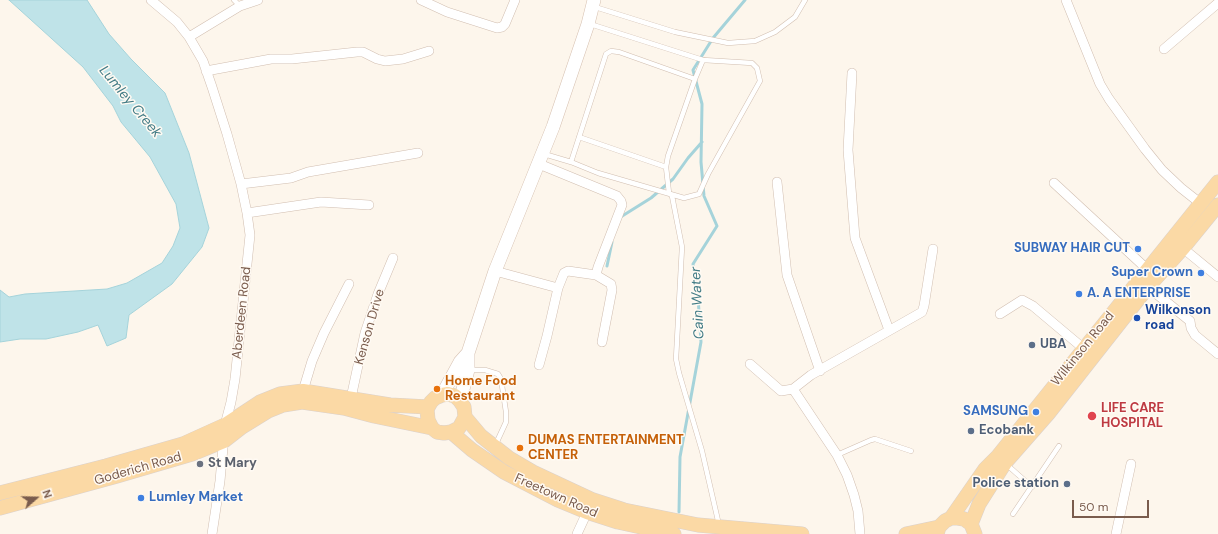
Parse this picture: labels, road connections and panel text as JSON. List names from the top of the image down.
{
  "streets": {
    "main road": ["Wilkinson Road", "Goderich Road", "Freetown Road"],
    "street": ["Aberdeen Road", "Kenson Drive"]
  },
  "crossings": [
    ["Aberdeen Road", "Goderich Road"],
    ["Kenson Drive", "Goderich Road"],
    ["Goderich Road", "Freetown Road"]
  ],
  "water": ["Lumley Creek", "Cain Water"],
  "places": [
    "SUBWAY HAIR CUT",
    "Super Crown",
    "A. A ENTERPRISE",
    "Wilkonson road",
    "UBA",
    "Home Food Restaurant",
    "SAMSUNG",
    "LIFE CARE HOSPITAL",
    "Ecobank",
    "DUMAS ENTERTAINMENT CENTER",
    "St Mary",
    "Police station",
    "Lumley Market"
  ],
  "scale_bar": "50 m",
  "north": "right"
}
